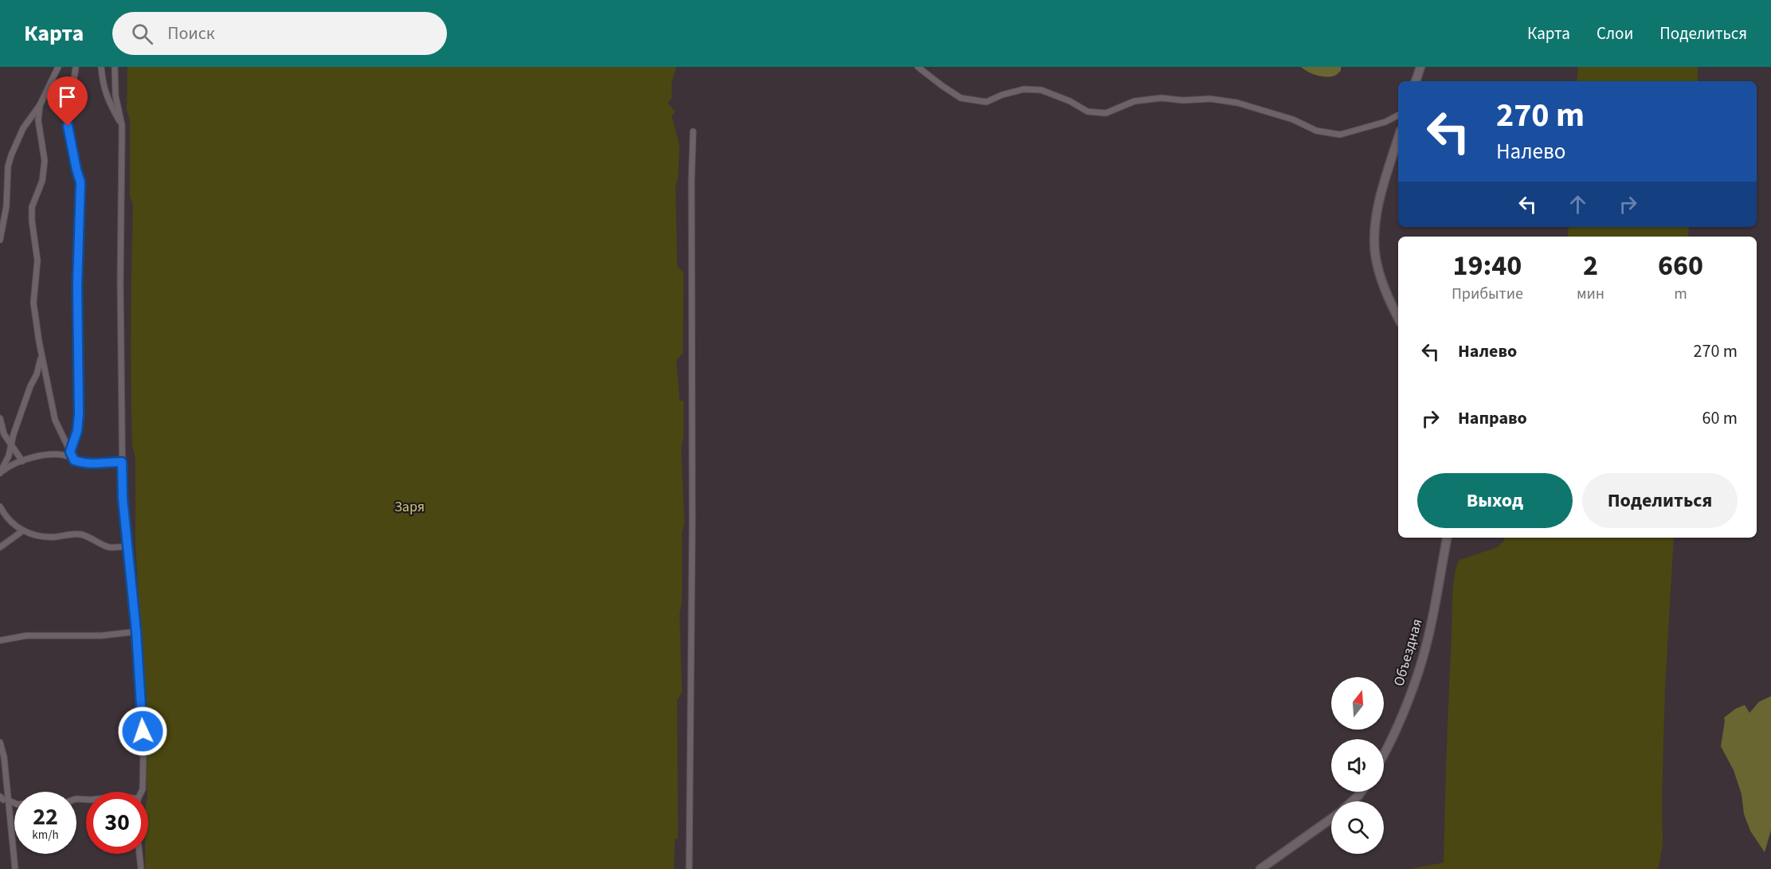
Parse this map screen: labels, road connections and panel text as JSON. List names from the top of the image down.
{
  "streets": {
    "main road": ["Объездная"]
  },
  "parks": ["Заря"],
  "north": "top",
  "page": {
    "header": "Карта",
    "search": "Поиск",
    "nav": ["Карта", "Слои", "Поделиться"],
    "turn": ["270 m", "Налево"],
    "eta": [
      "19:40",
      "Прибытие",
      "2",
      "мин",
      "660",
      "m"
    ],
    "list": [
      {
        "name": "Налево",
        "value": "270 m"
      },
      {
        "name": "Направо",
        "value": "60 m"
      }
    ],
    "buttons": ["Выход", "Поделиться"],
    "speed": "22 km/h",
    "limit": "30"
  }
}
